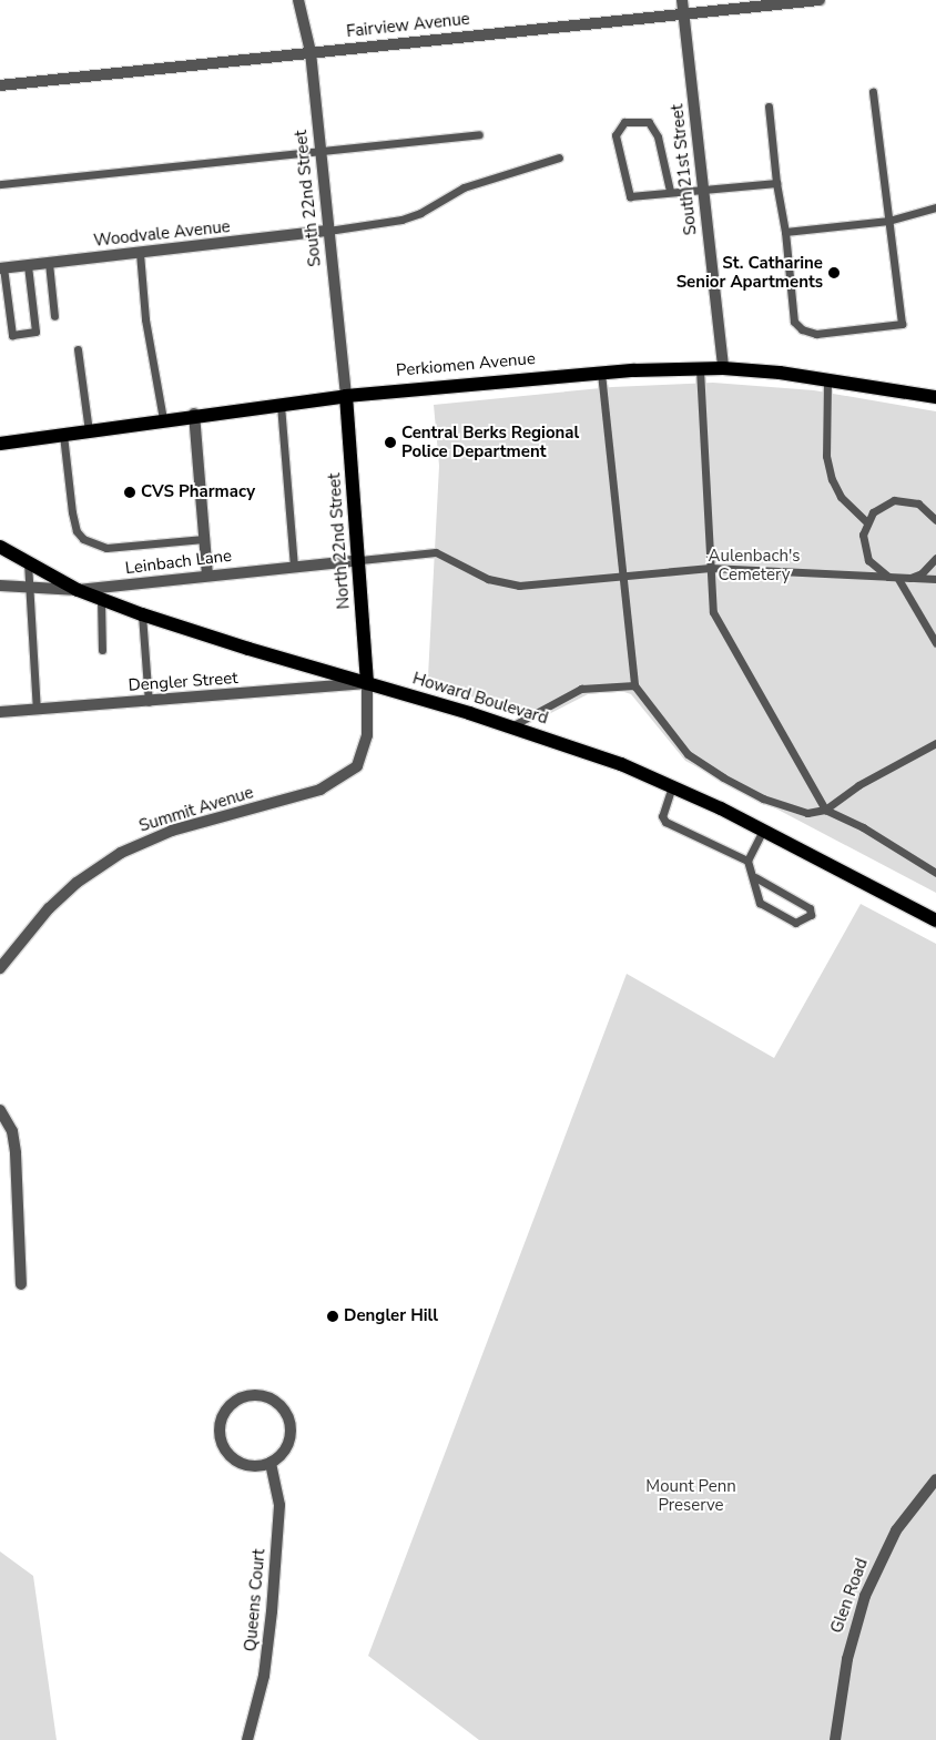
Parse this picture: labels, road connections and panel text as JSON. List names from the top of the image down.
{
  "streets": {
    "main road": ["Perkiomen Avenue", "North 22nd Street", "Howard Boulevard"],
    "street": [
      "Fairview Avenue",
      "South 21st Street",
      "South 22nd Street",
      "Woodvale Avenue",
      "Leinbach Lane",
      "Dengler Street",
      "Summit Avenue",
      "Glen Road",
      "Queens Court"
    ]
  },
  "crossings": [
    ["Fairview Avenue", "South 21st Street"],
    ["Fairview Avenue", "South 22nd Street"],
    ["South 21st Street", "Perkiomen Avenue"],
    ["South 22nd Street", "Woodvale Avenue"],
    ["South 22nd Street", "Perkiomen Avenue"],
    ["South 22nd Street", "North 22nd Street"],
    ["Perkiomen Avenue", "North 22nd Street"],
    ["North 22nd Street", "Leinbach Lane"],
    ["North 22nd Street", "Dengler Street"],
    ["North 22nd Street", "Howard Boulevard"],
    ["North 22nd Street", "Summit Avenue"],
    ["Leinbach Lane", "Howard Boulevard"],
    ["Dengler Street", "Howard Boulevard"],
    ["Dengler Street", "Summit Avenue"],
    ["Howard Boulevard", "Summit Avenue"]
  ],
  "parks": ["Aulenbach's Cemetery", "Mount Penn Preserve"],
  "places": [
    "St. Catharine Senior Apartments",
    "Central Berks Regional Police Department",
    "CVS Pharmacy",
    "Dengler Hill"
  ]
}
